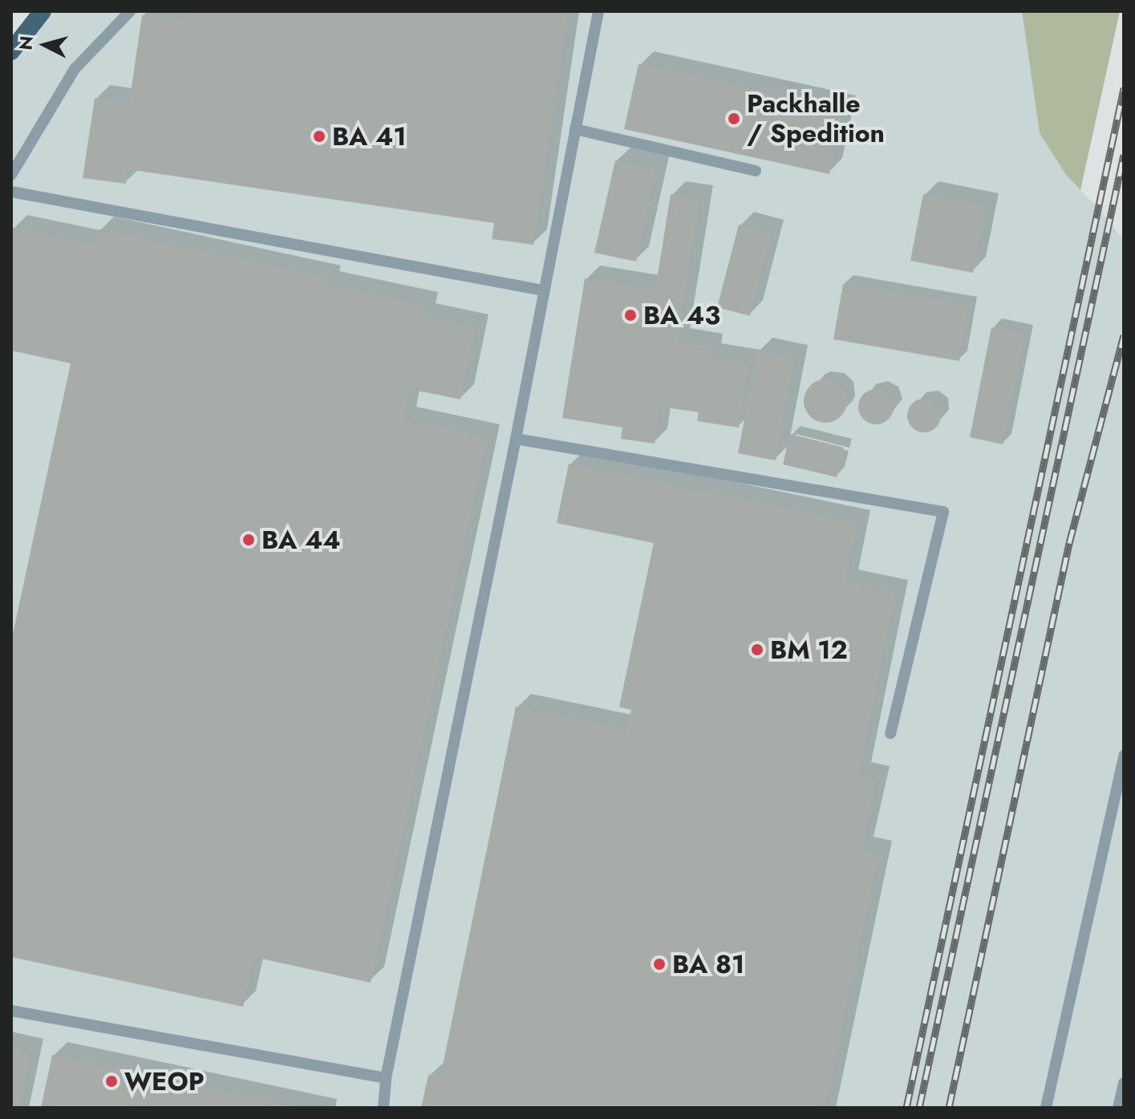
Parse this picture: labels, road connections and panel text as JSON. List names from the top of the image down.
{
  "places": [
    "Packhalle / Spedition",
    "BA 41",
    "BA 43",
    "BA 44",
    "BM 12",
    "BA 81",
    "WEOP"
  ],
  "north": "left"
}
